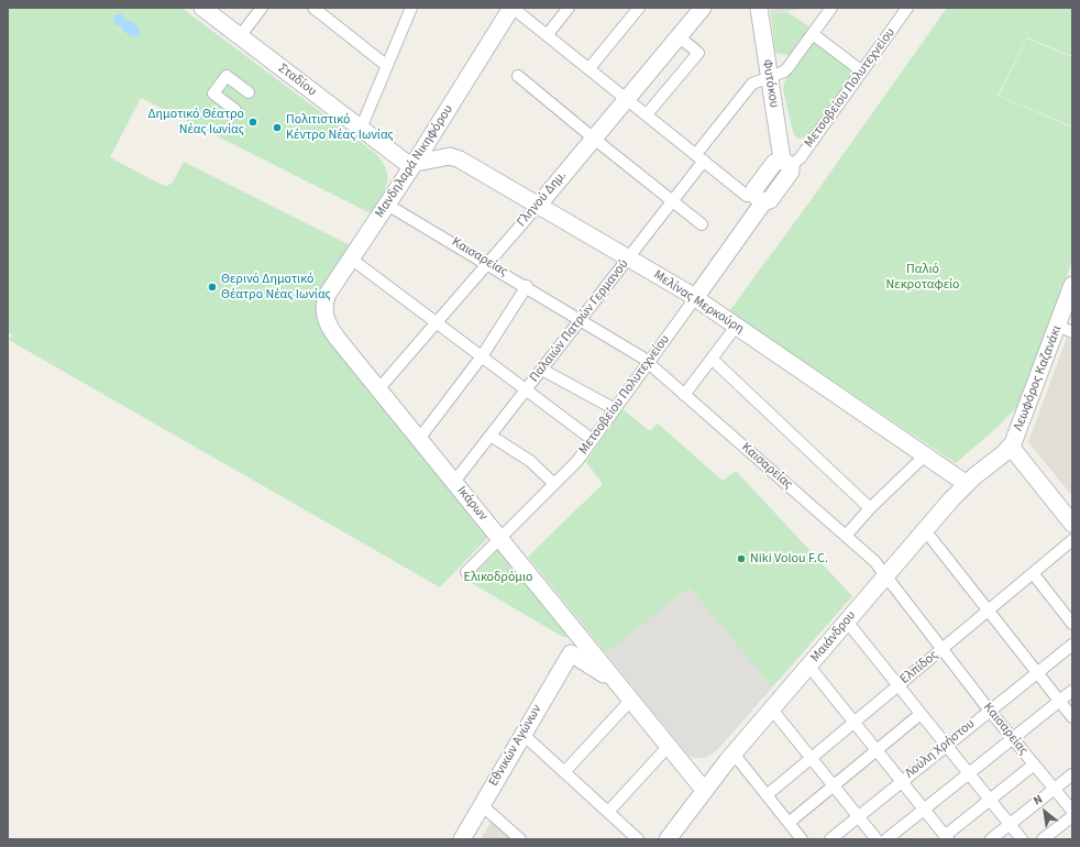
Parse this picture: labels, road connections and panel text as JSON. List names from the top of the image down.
{
  "streets": {
    "street": [
      "Σταδίου",
      "Φυτόκου",
      "Μετσοβείου Πολυτεχνείου",
      "Μανδηλαρά Νικηφόρου",
      "Γληνού Δημ.",
      "Καισαρείας",
      "Μελίνας Μερκούρη",
      "Παλαιών Πατρών Γερμανού",
      "Λεωφόρος Καζανάκι",
      "Ικάρων",
      "Μαιάνδρου",
      "Ελπίδος",
      "Εθνικών Αγώνων",
      "Λούλη Χρήστου"
    ]
  },
  "crossings": [
    ["Σταδίου", "Μανδηλαρά Νικηφόρου"],
    ["Σταδίου", "Μελίνας Μερκούρη"],
    ["Φυτόκου", "Μετσοβείου Πολυτεχνείου"],
    ["Φυτόκου", "Παλαιών Πατρών Γερμανού"],
    ["Μετσοβείου Πολυτεχνείου", "Καισαρείας"],
    ["Μετσοβείου Πολυτεχνείου", "Μελίνας Μερκούρη"],
    ["Μετσοβείου Πολυτεχνείου", "Ικάρων"],
    ["Μανδηλαρά Νικηφόρου", "Καισαρείας"],
    ["Μανδηλαρά Νικηφόρου", "Μελίνας Μερκούρη"],
    ["Μανδηλαρά Νικηφόρου", "Ικάρων"],
    ["Γληνού Δημ.", "Καισαρείας"],
    ["Γληνού Δημ.", "Μελίνας Μερκούρη"],
    ["Γληνού Δημ.", "Ικάρων"],
    ["Καισαρείας", "Παλαιών Πατρών Γερμανού"],
    ["Καισαρείας", "Μαιάνδρου"],
    ["Καισαρείας", "Ελπίδος"],
    ["Καισαρείας", "Λούλη Χρήστου"],
    ["Μελίνας Μερκούρη", "Παλαιών Πατρών Γερμανού"],
    ["Μελίνας Μερκούρη", "Μαιάνδρου"],
    ["Παλαιών Πατρών Γερμανού", "Ικάρων"],
    ["Λεωφόρος Καζανάκι", "Μαιάνδρου"],
    ["Ικάρων", "Μαιάνδρου"],
    ["Ικάρων", "Εθνικών Αγώνων"]
  ],
  "parks": ["Παλιό Νεκροταφείο", "Ελικοδρόμιο"],
  "places": [
    "Δημοτικό Θέατρο Νέας Ιωνίας",
    "Πολιτιστικό Κέντρο Νέας Ιωνίας",
    "Θερινό Δημοτικό Θέατρο Νέας Ιωνίας",
    "Niki Volou F.C."
  ],
  "north": "top left"
}
